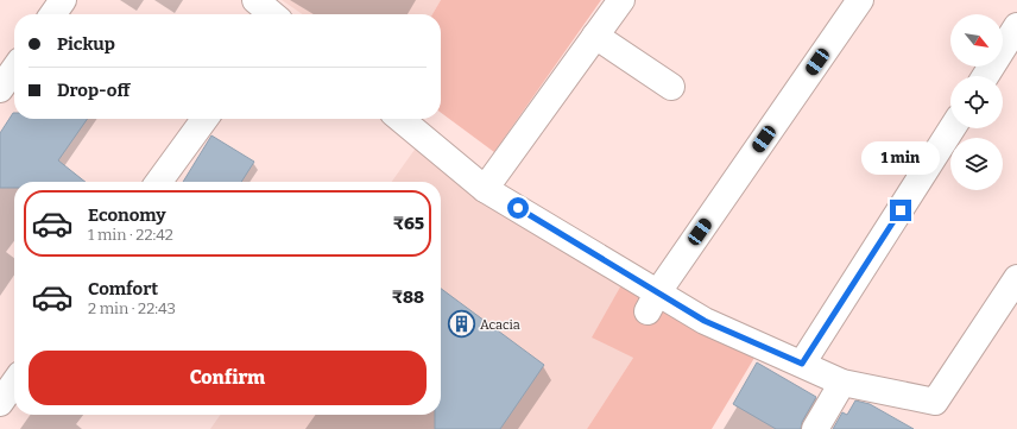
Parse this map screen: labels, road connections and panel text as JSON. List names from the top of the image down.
{
  "places": {
    "building": ["Acacia"]
  },
  "north": "bottom right",
  "page": {
    "banner": ["Pickup", "Drop-off"],
    "bubble": "1 min",
    "list": [
      {
        "name": "Economy",
        "note": "1 min · 22:42",
        "value": "₹65"
      },
      {
        "name": "Comfort",
        "note": "2 min · 22:43",
        "value": "₹88"
      }
    ],
    "buttons": "Confirm"
  }
}
